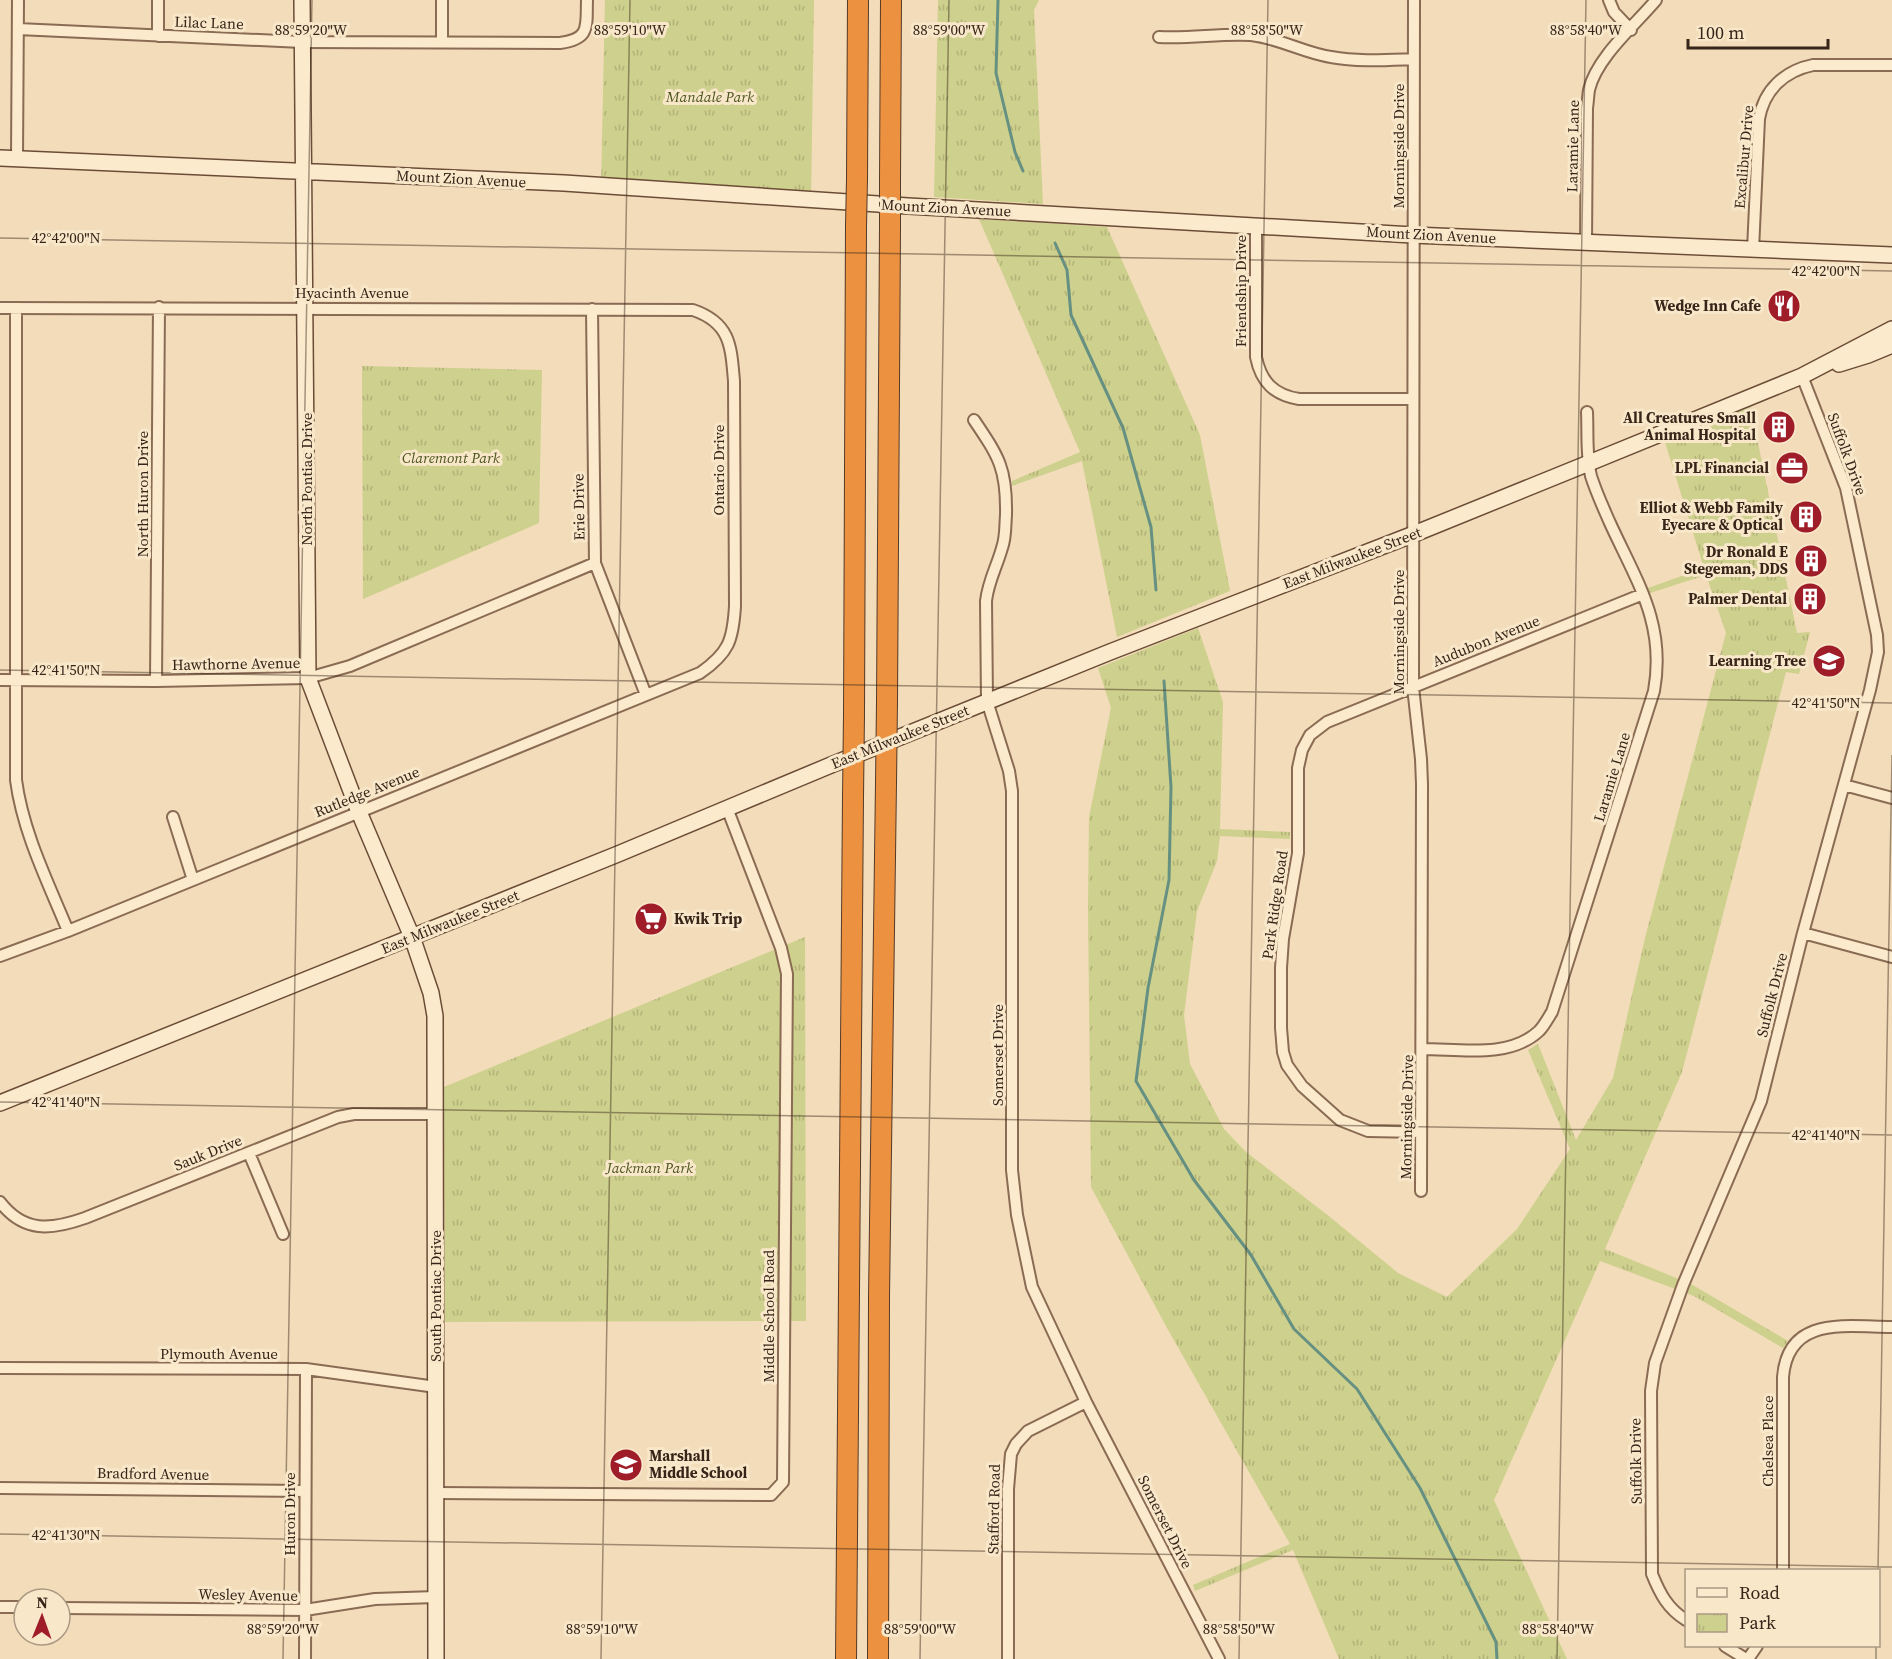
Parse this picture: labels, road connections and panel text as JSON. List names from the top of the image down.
{
  "streets": {
    "main road": [
      "Mount Zion Avenue",
      "North Pontiac Drive",
      "East Milwaukee Street",
      "South Pontiac Drive"
    ],
    "street": [
      "Lilac Lane",
      "Morningside Drive",
      "Laramie Lane",
      "Excalibur Drive",
      "Friendship Drive",
      "Hyacinth Avenue",
      "Suffolk Drive",
      "Ontario Drive",
      "North Huron Drive",
      "Erie Drive",
      "Audubon Avenue",
      "Hawthorne Avenue",
      "Rutledge Avenue",
      "Park Ridge Road",
      "Somerset Drive",
      "Sauk Drive",
      "Middle School Road",
      "Plymouth Avenue",
      "Chelsea Place",
      "Bradford Avenue",
      "Stafford Road",
      "Huron Drive",
      "Wesley Avenue"
    ]
  },
  "crossings": [
    ["Lilac Lane", "North Pontiac Drive"],
    ["Morningside Drive", "Laramie Lane"],
    ["Morningside Drive", "Mount Zion Avenue"],
    ["Morningside Drive", "Friendship Drive"],
    ["Morningside Drive", "East Milwaukee Street"],
    ["Morningside Drive", "Audubon Avenue"],
    ["Morningside Drive", "Park Ridge Road"],
    ["Laramie Lane", "Mount Zion Avenue"],
    ["Laramie Lane", "East Milwaukee Street"],
    ["Laramie Lane", "Audubon Avenue"],
    ["Excalibur Drive", "Mount Zion Avenue"],
    ["Mount Zion Avenue", "Friendship Drive"],
    ["Mount Zion Avenue", "North Pontiac Drive"],
    ["Hyacinth Avenue", "Ontario Drive"],
    ["Hyacinth Avenue", "North Pontiac Drive"],
    ["Hyacinth Avenue", "North Huron Drive"],
    ["Hyacinth Avenue", "Erie Drive"],
    ["Suffolk Drive", "East Milwaukee Street"],
    ["Ontario Drive", "Rutledge Avenue"],
    ["North Pontiac Drive", "East Milwaukee Street"],
    ["North Pontiac Drive", "Hawthorne Avenue"],
    ["North Pontiac Drive", "Rutledge Avenue"],
    ["North Pontiac Drive", "South Pontiac Drive"],
    ["North Huron Drive", "Hawthorne Avenue"],
    ["Erie Drive", "Hawthorne Avenue"],
    ["Erie Drive", "Rutledge Avenue"],
    ["East Milwaukee Street", "Somerset Drive"],
    ["East Milwaukee Street", "South Pontiac Drive"],
    ["East Milwaukee Street", "Middle School Road"],
    ["Audubon Avenue", "Park Ridge Road"],
    ["Somerset Drive", "Stafford Road"],
    ["Sauk Drive", "South Pontiac Drive"],
    ["South Pontiac Drive", "Middle School Road"],
    ["South Pontiac Drive", "Plymouth Avenue"],
    ["South Pontiac Drive", "Wesley Avenue"],
    ["Plymouth Avenue", "Huron Drive"],
    ["Bradford Avenue", "Huron Drive"],
    ["Huron Drive", "Wesley Avenue"]
  ],
  "parks": ["Mandale Park", "Claremont Park", "Jackman Park"],
  "places": {
    "restaurant": ["Wedge Inn Cafe"],
    "building": [
      "All Creatures Small Animal Hospital",
      "Elliot & Webb Family Eyecare & Optical",
      "Dr Ronald E Stegeman, DDS",
      "Palmer Dental"
    ],
    "office": ["LPL Financial"],
    "school or university": ["Learning Tree", "Marshall Middle School"],
    "supermarket": ["Kwik Trip"]
  },
  "legend": ["Road", "Park"],
  "scale_bar": "100 m",
  "north": "top",
  "coordinates": [
    "88°59'20\"W",
    "88°59'10\"W",
    "88°59'00\"W",
    "88°58'50\"W",
    "88°58'40\"W",
    "42°42'00\"N",
    "42°41'50\"N",
    "42°41'40\"N",
    "42°41'30\"N"
  ]
}
